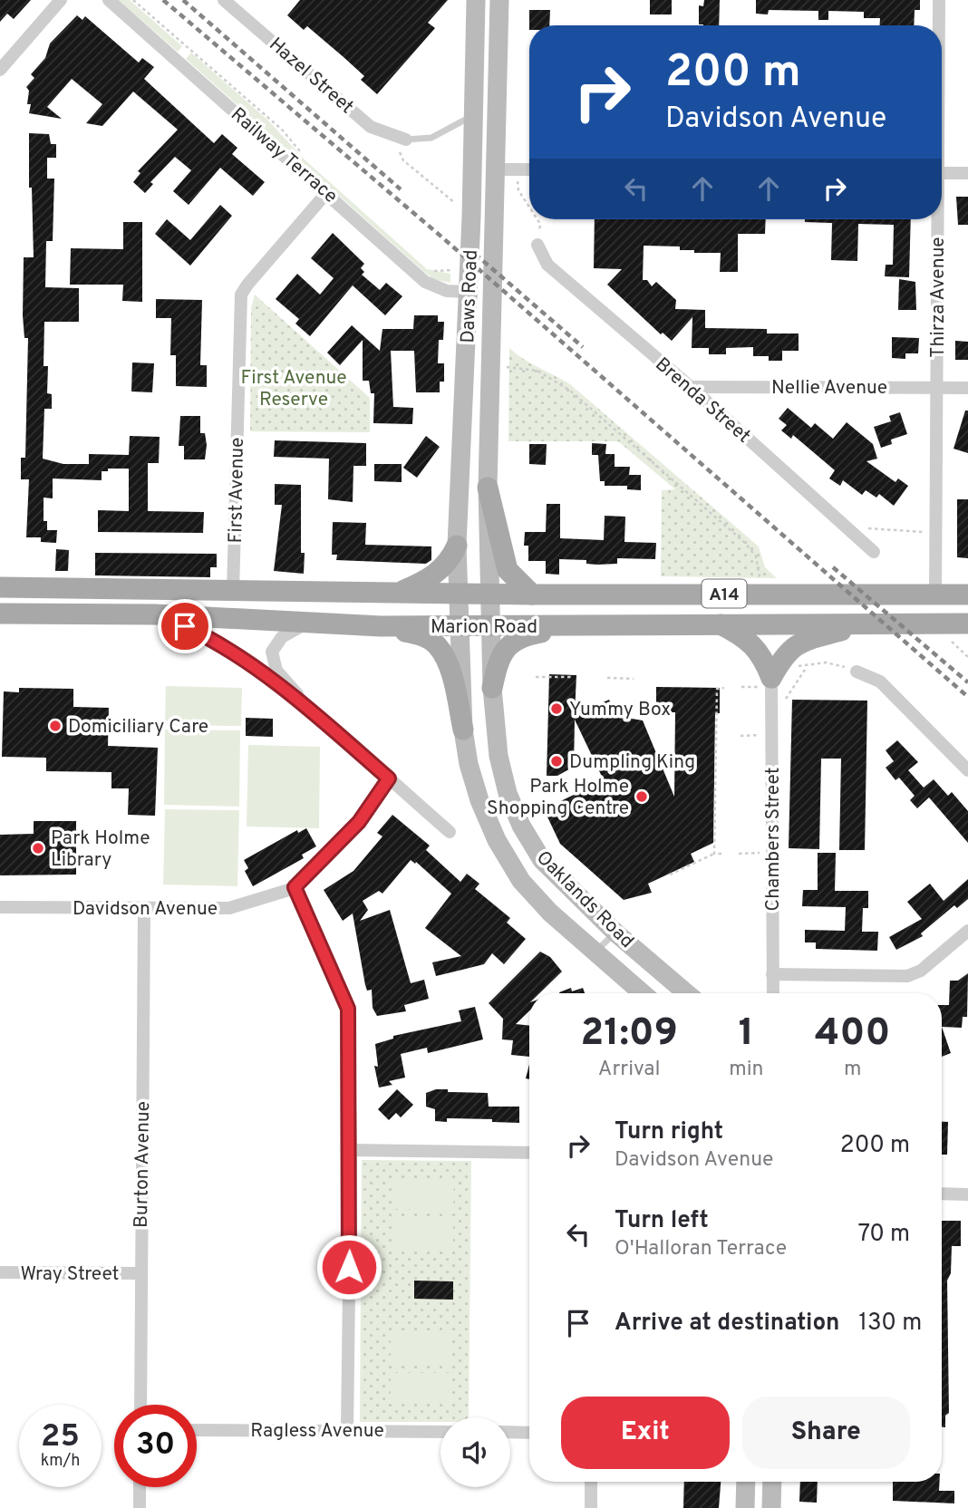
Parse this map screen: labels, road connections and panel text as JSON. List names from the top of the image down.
{
  "streets": {
    "main road": [
      "Daws Road",
      "A14",
      "Marion Road",
      "Oaklands Road"
    ],
    "street": [
      "Hazel Street",
      "Railway Terrace",
      "Thirza Avenue",
      "Nellie Avenue",
      "Brenda Street",
      "First Avenue",
      "Chambers Street",
      "Davidson Avenue",
      "Burton Avenue",
      "Wray Street",
      "Ragless Avenue"
    ]
  },
  "crossings": [
    ["Railway Terrace", "Daws Road"],
    ["Railway Terrace", "First Avenue"],
    ["Daws Road", "Marion Road"],
    ["Daws Road", "Oaklands Road"],
    ["Thirza Avenue", "Nellie Avenue"],
    ["Thirza Avenue", "Marion Road"],
    ["Nellie Avenue", "Brenda Street"],
    ["First Avenue", "Marion Road"],
    ["Marion Road", "Oaklands Road"],
    ["Davidson Avenue", "Burton Avenue"],
    ["Burton Avenue", "Wray Street"]
  ],
  "parks": ["First Avenue Reserve"],
  "places": [
    "Yummy Box",
    "Domiciliary Care",
    "Dumpling King",
    "Park Holme Shopping Centre",
    "Park Holme Library"
  ],
  "page": {
    "turn": ["200 m", "Davidson Avenue"],
    "eta": [
      "21:09",
      "Arrival",
      "1",
      "min",
      "400",
      "m"
    ],
    "list": [
      {
        "name": "Turn right",
        "note": "Davidson Avenue",
        "value": "200 m"
      },
      {
        "name": "Turn left",
        "note": "O'Halloran Terrace",
        "value": "70 m"
      },
      {
        "name": "Arrive at destination",
        "value": "130 m"
      }
    ],
    "buttons": ["Exit", "Share"],
    "speed": "25 km/h",
    "limit": "30"
  }
}
